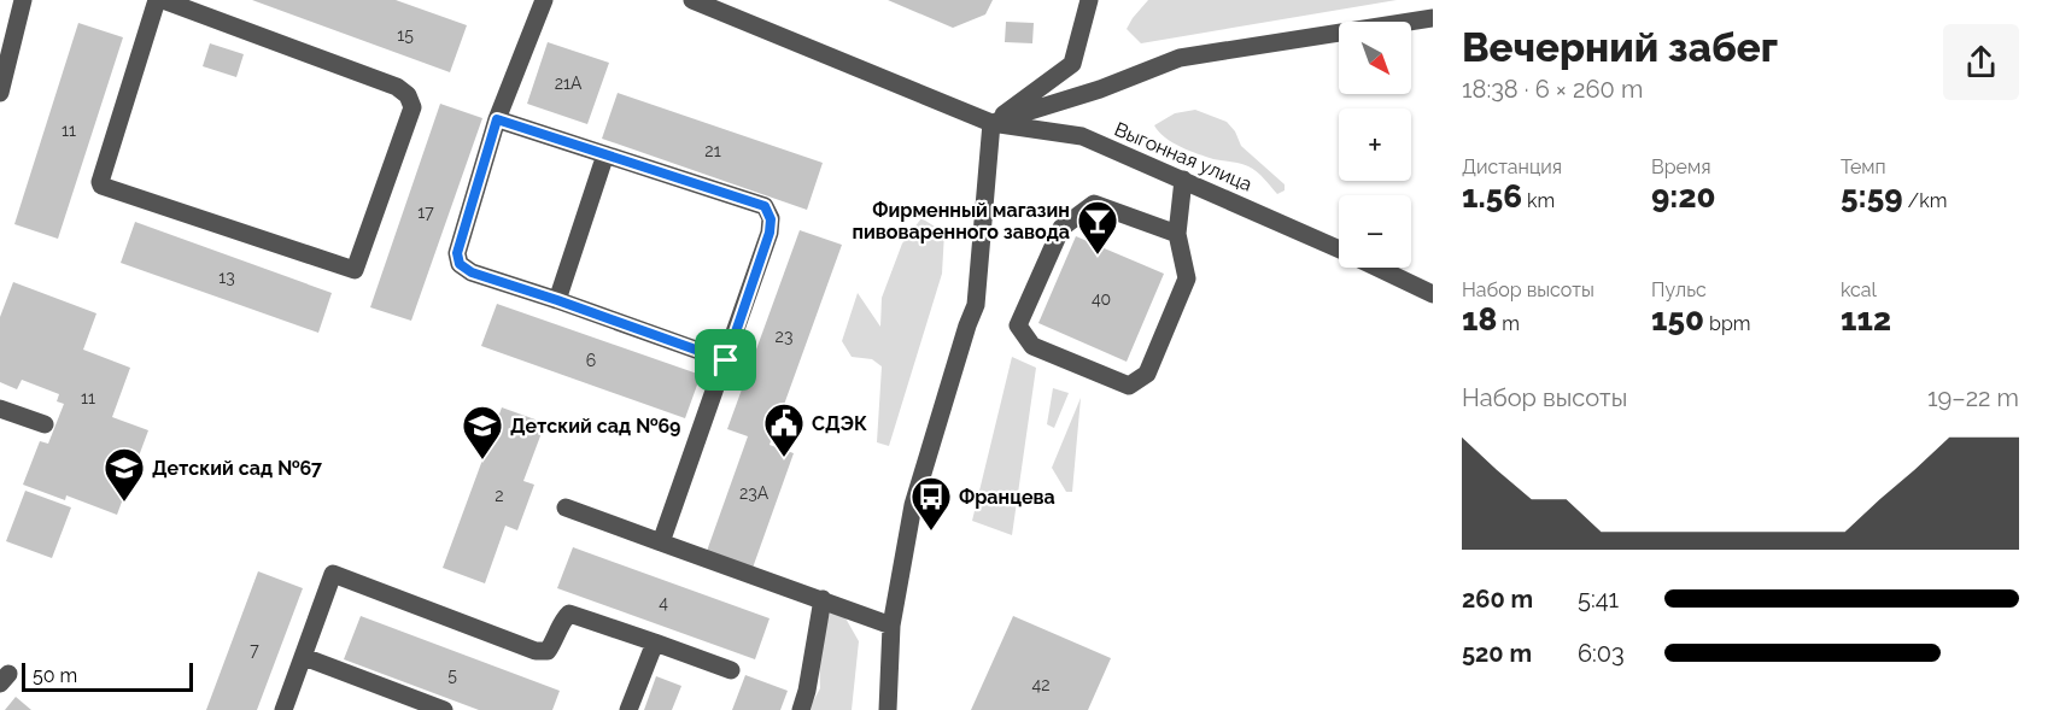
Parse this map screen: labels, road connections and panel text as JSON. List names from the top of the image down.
{
  "streets": {
    "street": ["Выгонная улица"]
  },
  "places": {
    "bar": ["Фирменный магазин пивоваренного завода"],
    "public building": ["СДЭК"],
    "school or university": ["Детский сад №69", "Детский сад №67"],
    "bus stop": ["Францева"]
  },
  "house_numbers": [
    "15",
    "21А",
    "11",
    "21",
    "17",
    "13",
    "40",
    "23",
    "6",
    "11",
    "23А",
    "2",
    "4",
    "7",
    "5",
    "42"
  ],
  "scale_bar": "50 m",
  "north": "bottom right",
  "page": {
    "heading": ["Вечерний забег", "18:38 · 6 × 260 m"],
    "map_buttons": ["+", "−"],
    "stats": [
      ["Дистанция", "1.56 km"],
      ["Время", "9:20"],
      ["Темп", "5:59 /km"],
      ["Набор высоты", "18 m"],
      ["Пульс", "150 bpm"],
      ["kcal", "112"]
    ],
    "chart": ["Набор высоты", "19–22 m"],
    "list": [
      {
        "name": "260 m",
        "note": "5:41"
      },
      {
        "name": "520 m",
        "note": "6:03"
      }
    ],
    "scale": "50 m"
  }
}
